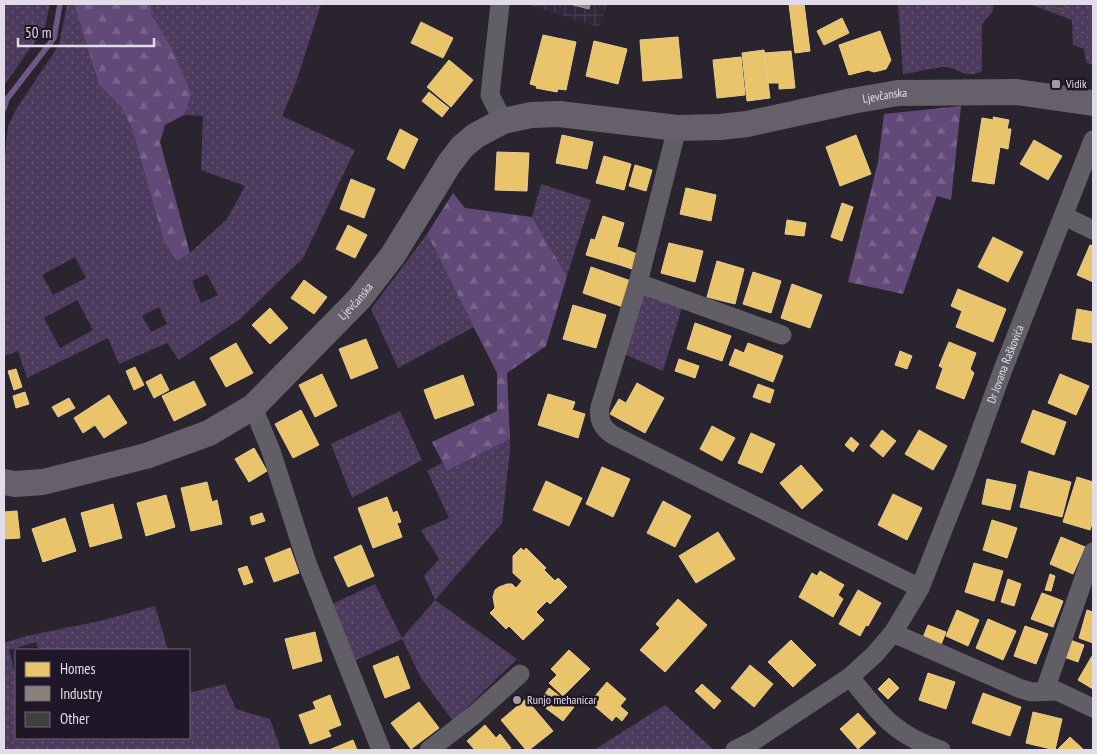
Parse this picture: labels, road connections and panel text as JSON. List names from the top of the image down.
{
  "streets": {
    "street": ["Ljevčanska", "Dr Jovana Raškovića"]
  },
  "places": {
    "transit": ["Vidik"],
    "other": ["Runjo mehanicar"]
  },
  "legend": ["Homes", "Industry", "Other"],
  "scale_bar": "50 m"
}
